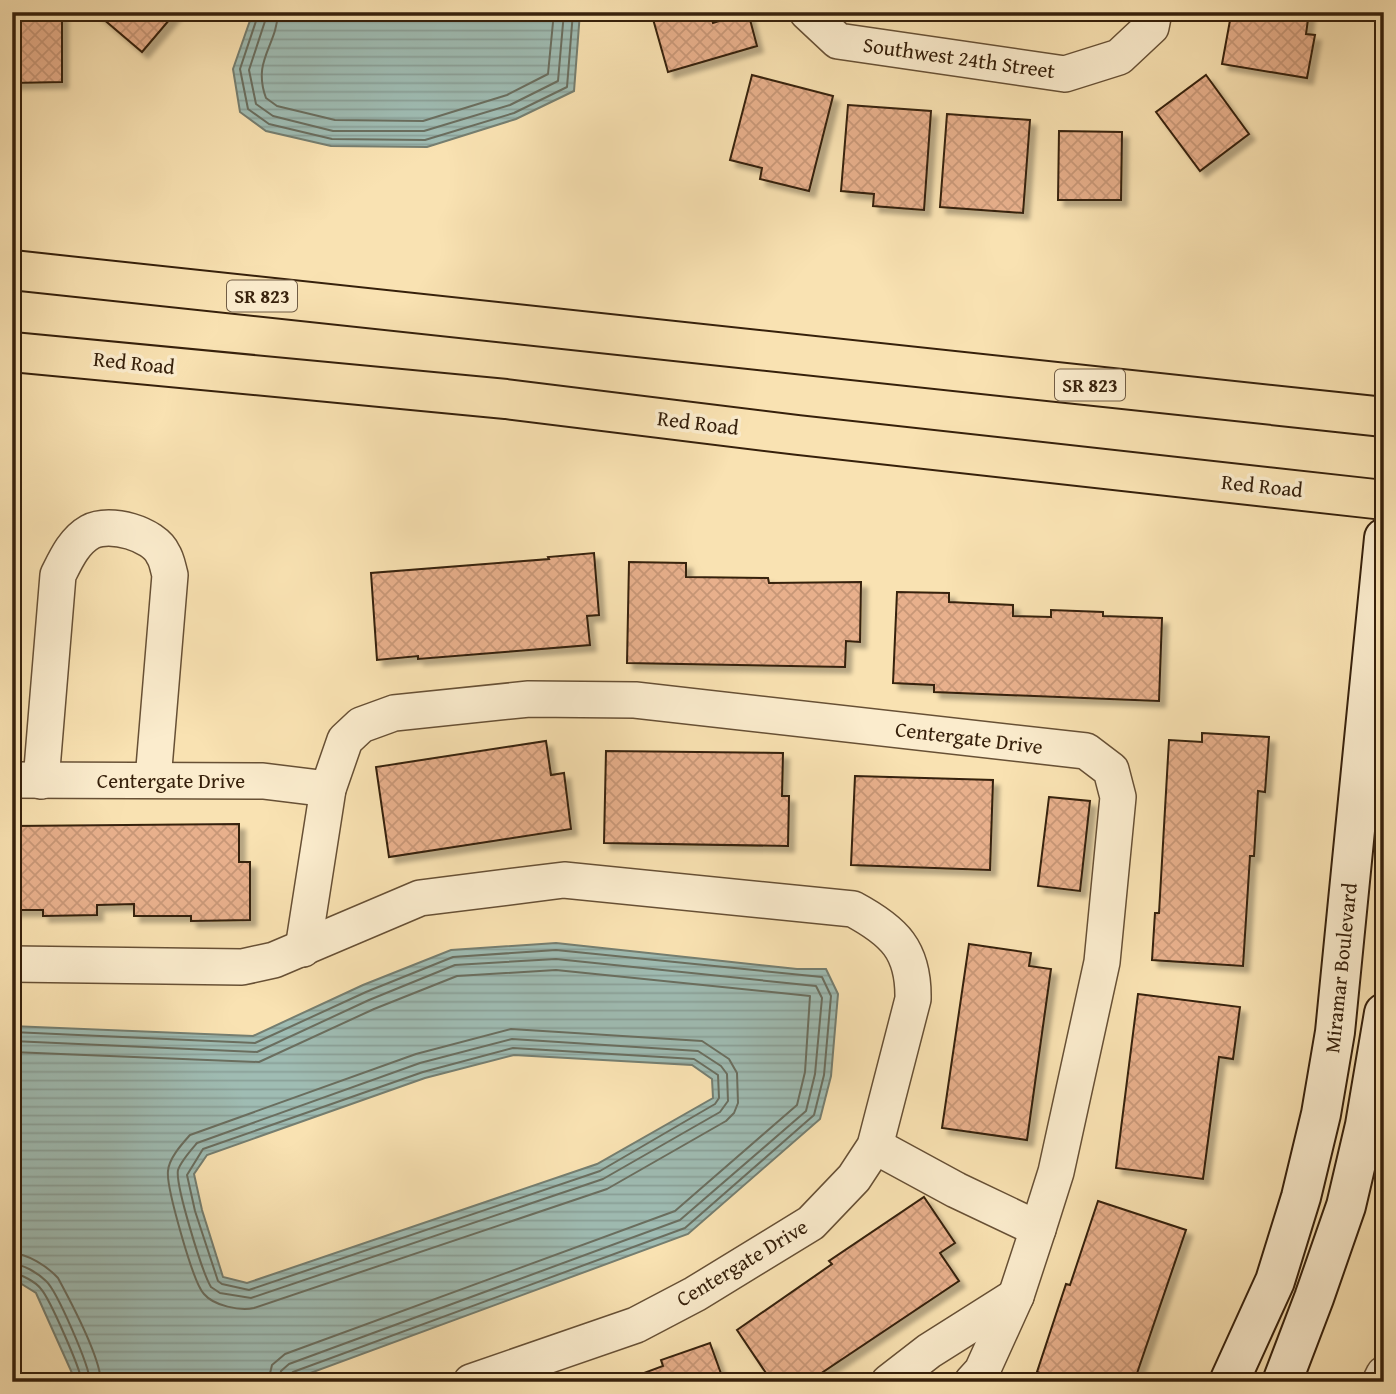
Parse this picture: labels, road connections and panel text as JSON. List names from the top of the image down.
{
  "streets": {
    "highway": ["SR 823", "Red Road"],
    "street": ["Southwest 24th Street", "Centergate Drive", "Miramar Boulevard"]
  }
}
